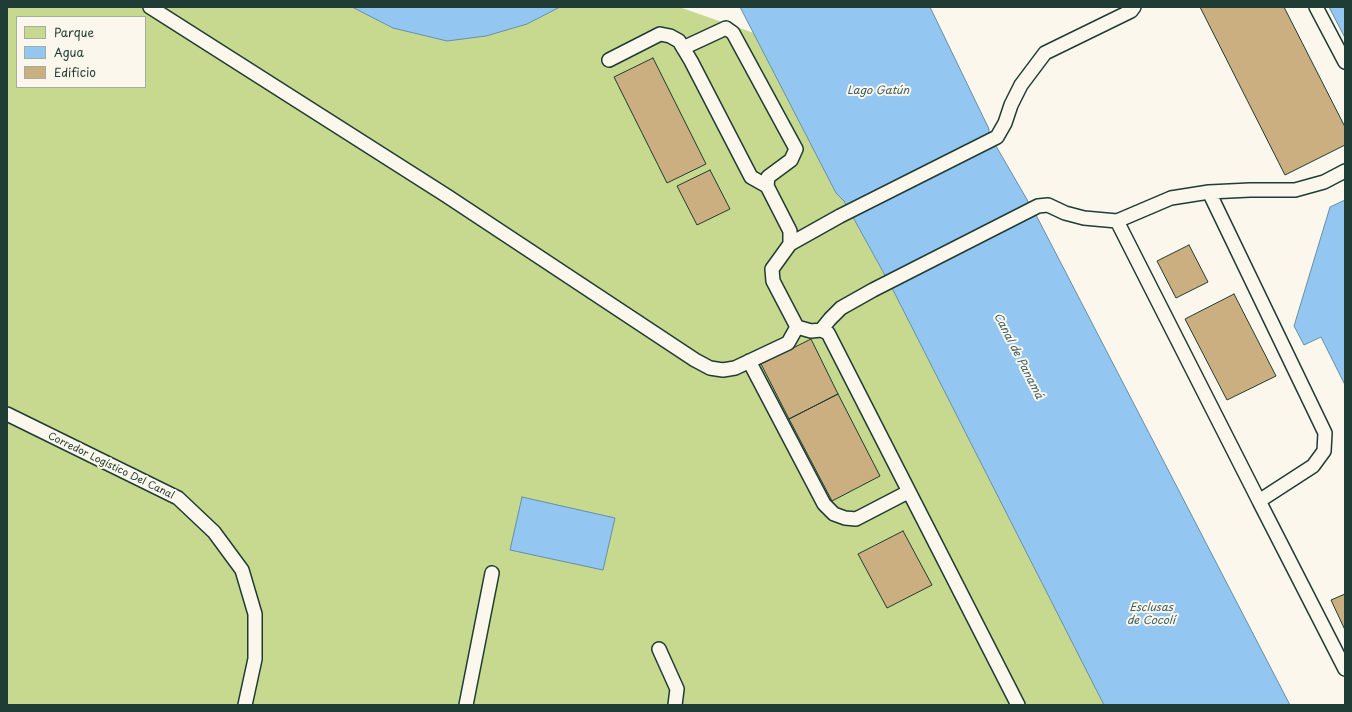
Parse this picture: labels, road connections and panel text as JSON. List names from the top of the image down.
{
  "streets": {
    "lane": ["Corredor Logístico Del Canal"]
  },
  "water": ["Lago Gatún", "Canal de Panamá", "Esclusas de Cocolí"],
  "legend": ["Parque", "Agua", "Edificio"]
}
